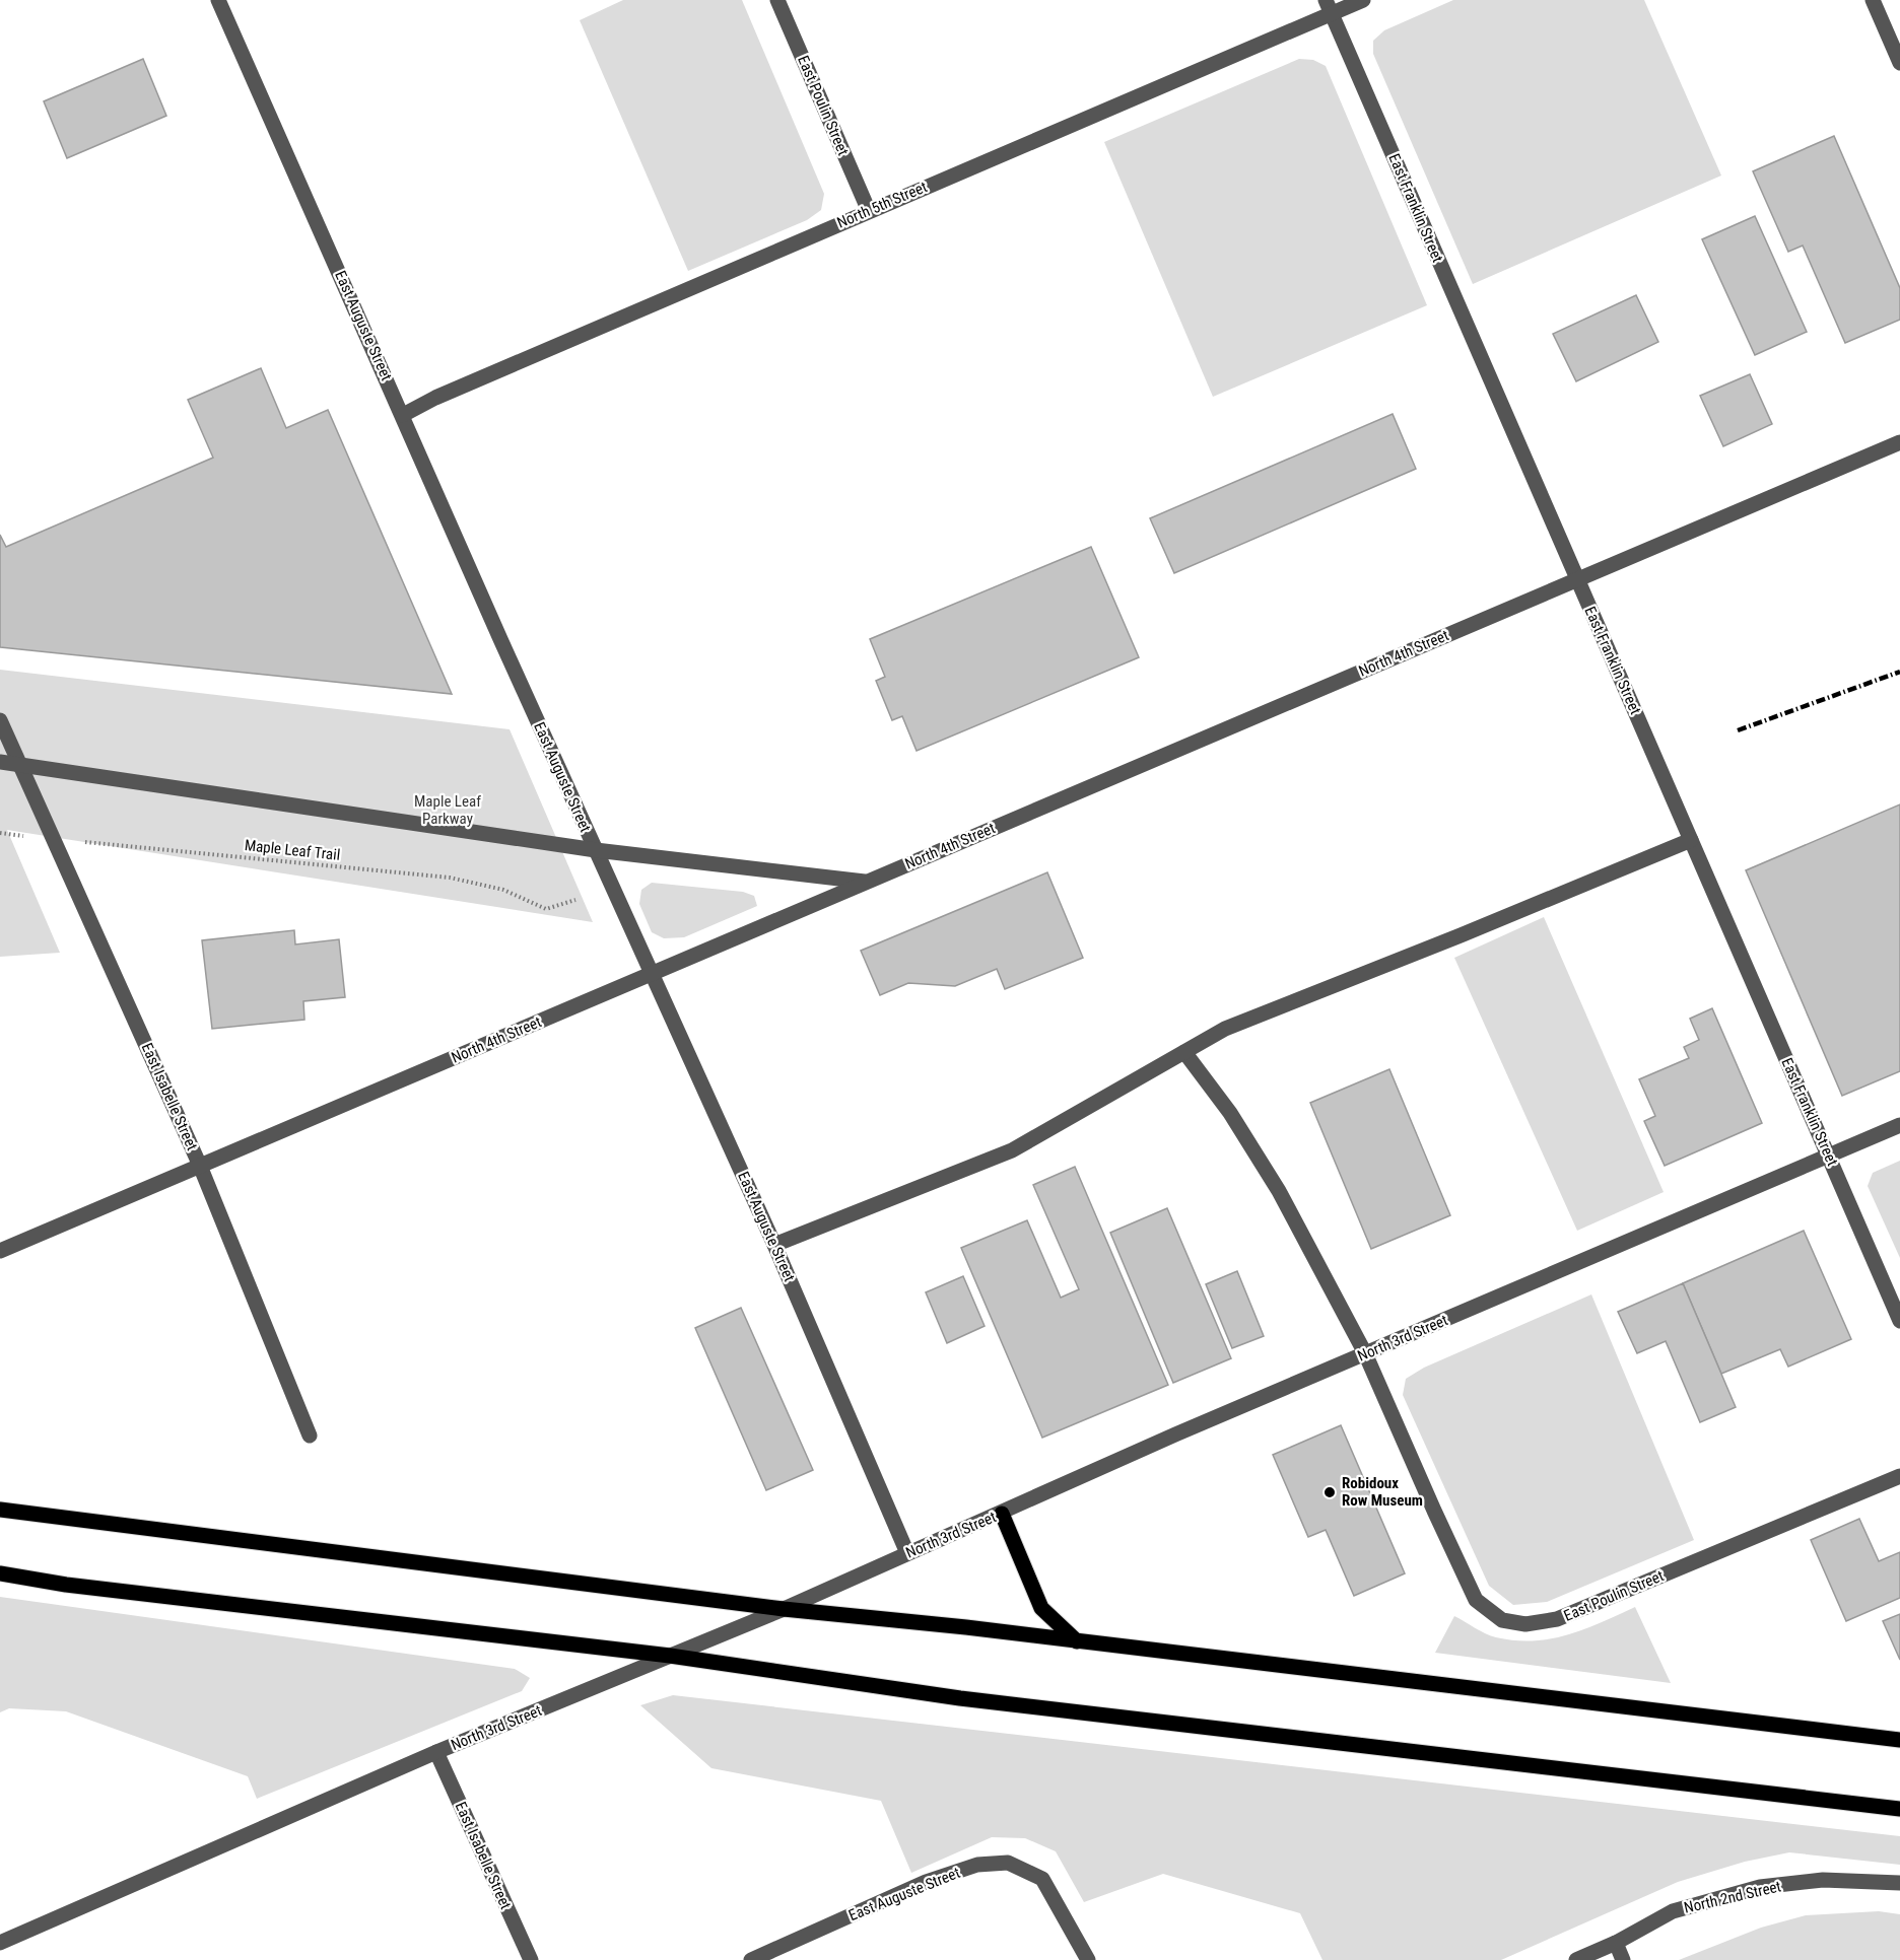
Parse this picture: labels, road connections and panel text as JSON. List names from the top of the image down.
{
  "streets": {
    "street": [
      "East Poulin Street",
      "North 5th Street",
      "East Franklin Street",
      "East Auguste Street",
      "North 4th Street",
      "East Isabelle Street",
      "North 3rd Street",
      "North 2nd Street"
    ],
    "path": ["Maple Leaf Trail"]
  },
  "crossings": [
    ["East Poulin Street", "North 5th Street"],
    ["East Poulin Street", "North 3rd Street"],
    ["North 5th Street", "East Franklin Street"],
    ["North 5th Street", "East Auguste Street"],
    ["East Franklin Street", "North 4th Street"],
    ["East Franklin Street", "North 3rd Street"],
    ["East Auguste Street", "North 4th Street"],
    ["East Auguste Street", "North 3rd Street"],
    ["North 4th Street", "East Isabelle Street"],
    ["Maple Leaf Trail", "East Isabelle Street"],
    ["East Isabelle Street", "North 3rd Street"]
  ],
  "parks": ["Maple Leaf Parkway"],
  "places": ["Robidoux Row Museum"]
}
